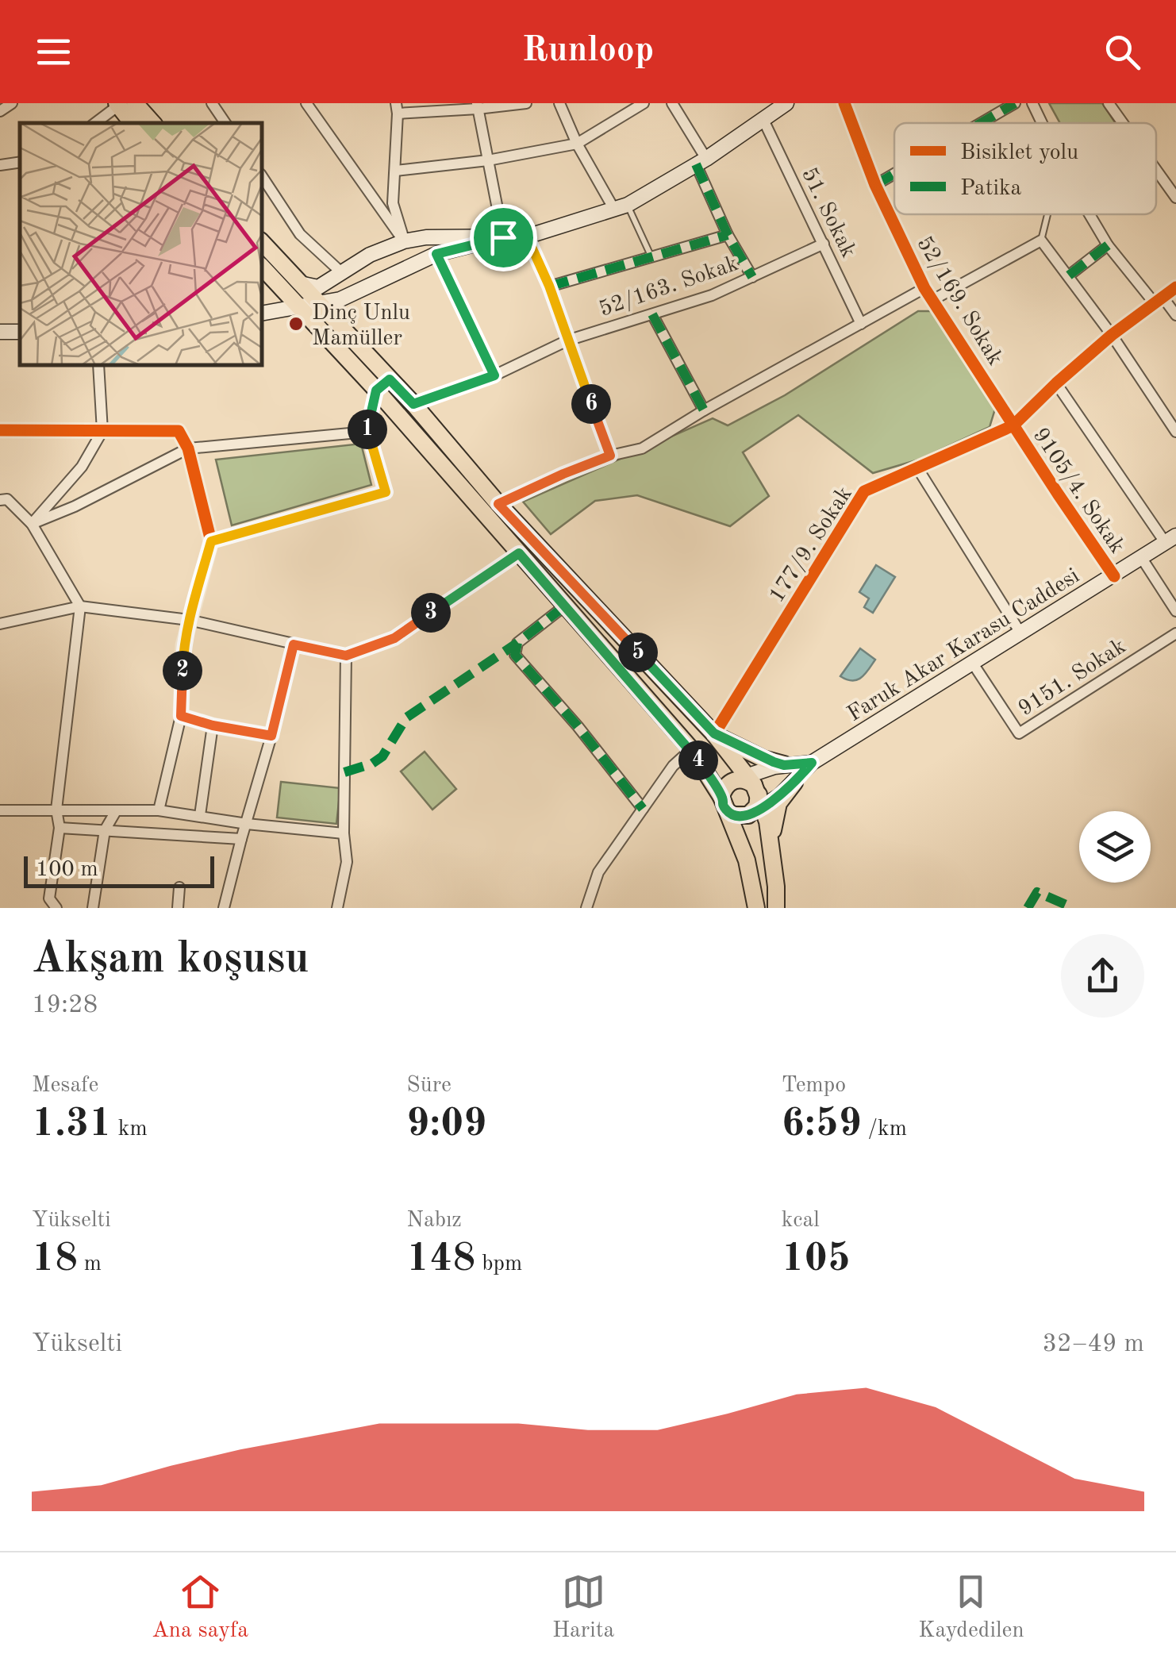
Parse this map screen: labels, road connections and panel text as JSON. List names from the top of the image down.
{
  "streets": {
    "main road": ["Faruk Akar Karasu Caddesi"],
    "street": [
      "51. Sokak",
      "52/163. Sokak",
      "52/169. Sokak",
      "9105/4. Sokak",
      "177/9. Sokak",
      "9151. Sokak"
    ]
  },
  "crossings": [
    ["51. Sokak", "52/163. Sokak"],
    ["51. Sokak", "52/169. Sokak"],
    ["52/169. Sokak", "9105/4. Sokak"],
    ["52/169. Sokak", "177/9. Sokak"],
    ["9105/4. Sokak", "177/9. Sokak"],
    ["9105/4. Sokak", "Faruk Akar Karasu Caddesi"],
    ["Faruk Akar Karasu Caddesi", "9151. Sokak"]
  ],
  "places": ["Dinç Unlu Mamüller"],
  "legend": ["Bisiklet yolu", "Patika"],
  "scale_bar": "100 m",
  "page": {
    "header": "Runloop",
    "pins": [
      "6",
      "1",
      "3",
      "5",
      "2",
      "4"
    ],
    "scale": "100 m",
    "heading": ["Akşam koşusu", "19:28"],
    "stats": [
      ["Mesafe", "1.31 km"],
      ["Süre", "9:09"],
      ["Tempo", "6:59 /km"],
      ["Yükselti", "18 m"],
      ["Nabız", "148 bpm"],
      ["kcal", "105"]
    ],
    "chart": ["Yükselti", "32–49 m"],
    "tabs": ["Ana sayfa", "Harita", "Kaydedilen"]
  }
}
